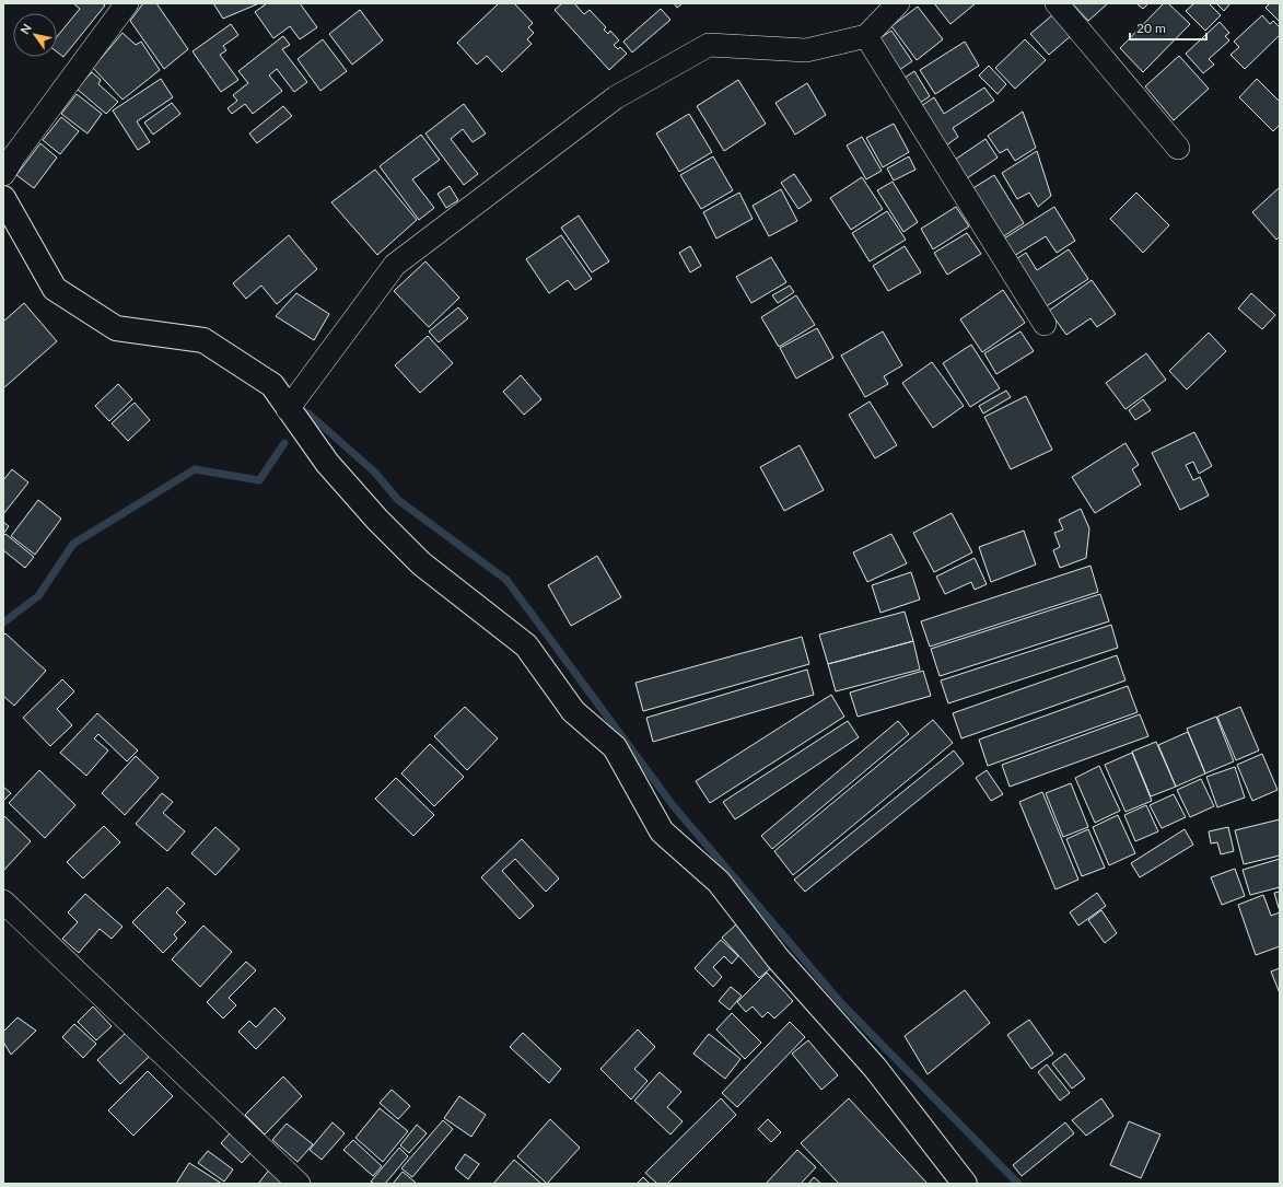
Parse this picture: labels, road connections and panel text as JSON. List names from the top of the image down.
{
  "scale_bar": "20 m",
  "north": "top left"
}
